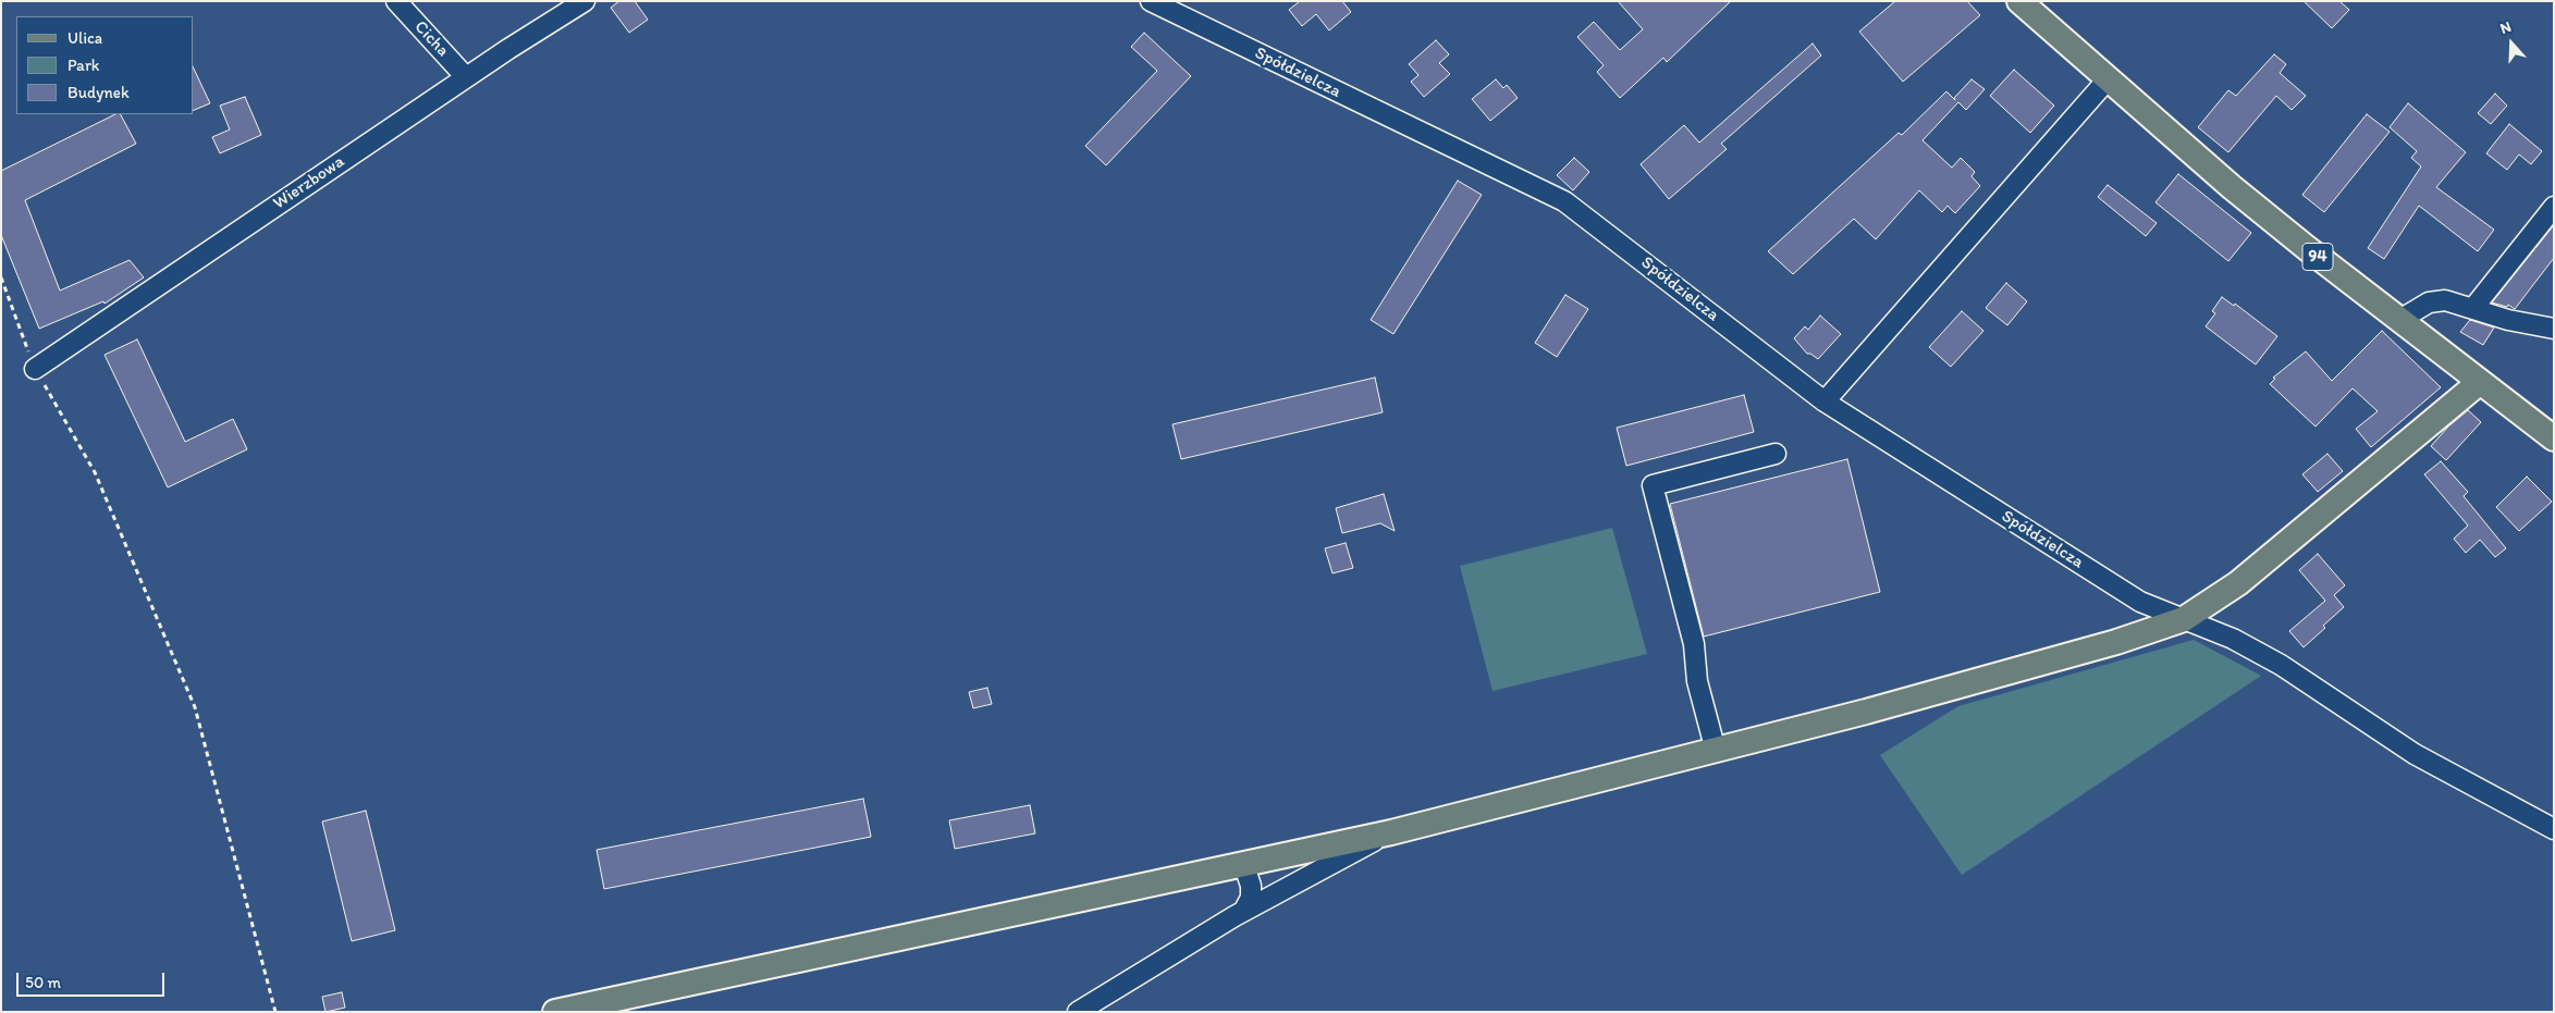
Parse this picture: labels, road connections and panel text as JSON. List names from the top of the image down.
{
  "streets": {
    "main road": ["94"],
    "street": ["Cicha", "Spółdzielcza", "Wierzbowa"]
  },
  "crossings": [
    ["Cicha", "Wierzbowa"]
  ],
  "legend": ["Ulica", "Park", "Budynek"],
  "scale_bar": "50 m",
  "north": "top"
}
